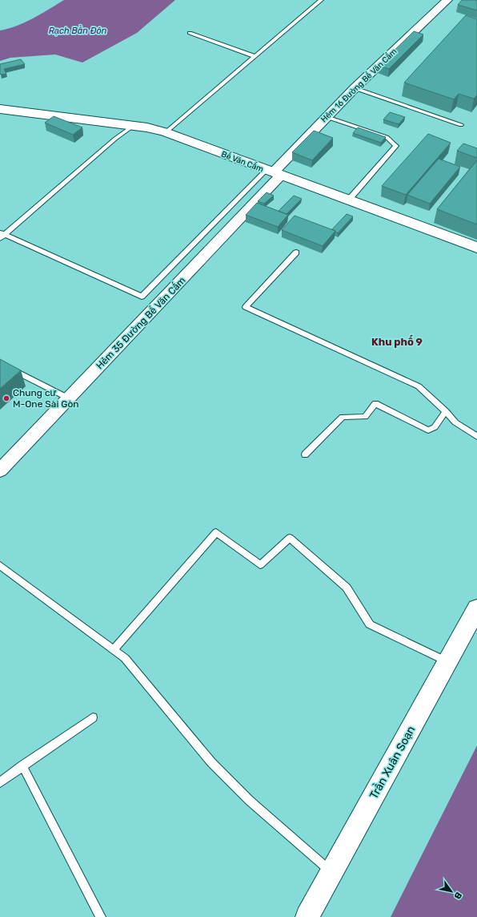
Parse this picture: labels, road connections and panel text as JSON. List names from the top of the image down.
{
  "streets": {
    "street": [
      "Hẻm 16 Đường Bế Văn Cấm",
      "Bế Văn Cấm",
      "Hẻm 35 Đường Bế Văn Cấm",
      "Trần Xuân Soạn"
    ]
  },
  "crossings": [
    ["Hẻm 16 Đường Bế Văn Cấm", "Bế Văn Cấm"],
    ["Hẻm 16 Đường Bế Văn Cấm", "Hẻm 35 Đường Bế Văn Cấm"],
    ["Bế Văn Cấm", "Hẻm 35 Đường Bế Văn Cấm"]
  ],
  "districts": ["Khu phố 9"],
  "water": ["Rạch Bần Đôn"],
  "places": ["Chung cư M-One Sài Gòn"],
  "north": "bottom right"
}
